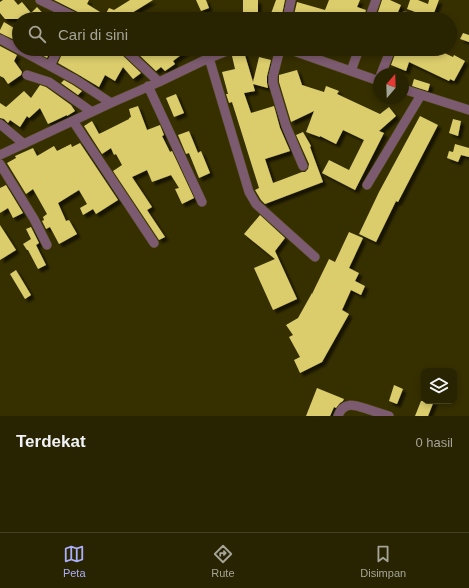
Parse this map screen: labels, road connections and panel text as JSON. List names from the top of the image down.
{
  "north": "top",
  "page": {
    "search": "Cari di sini",
    "heading": ["Terdekat", "0 hasil"],
    "nav": ["Peta", "Rute", "Disimpan"]
  }
}
